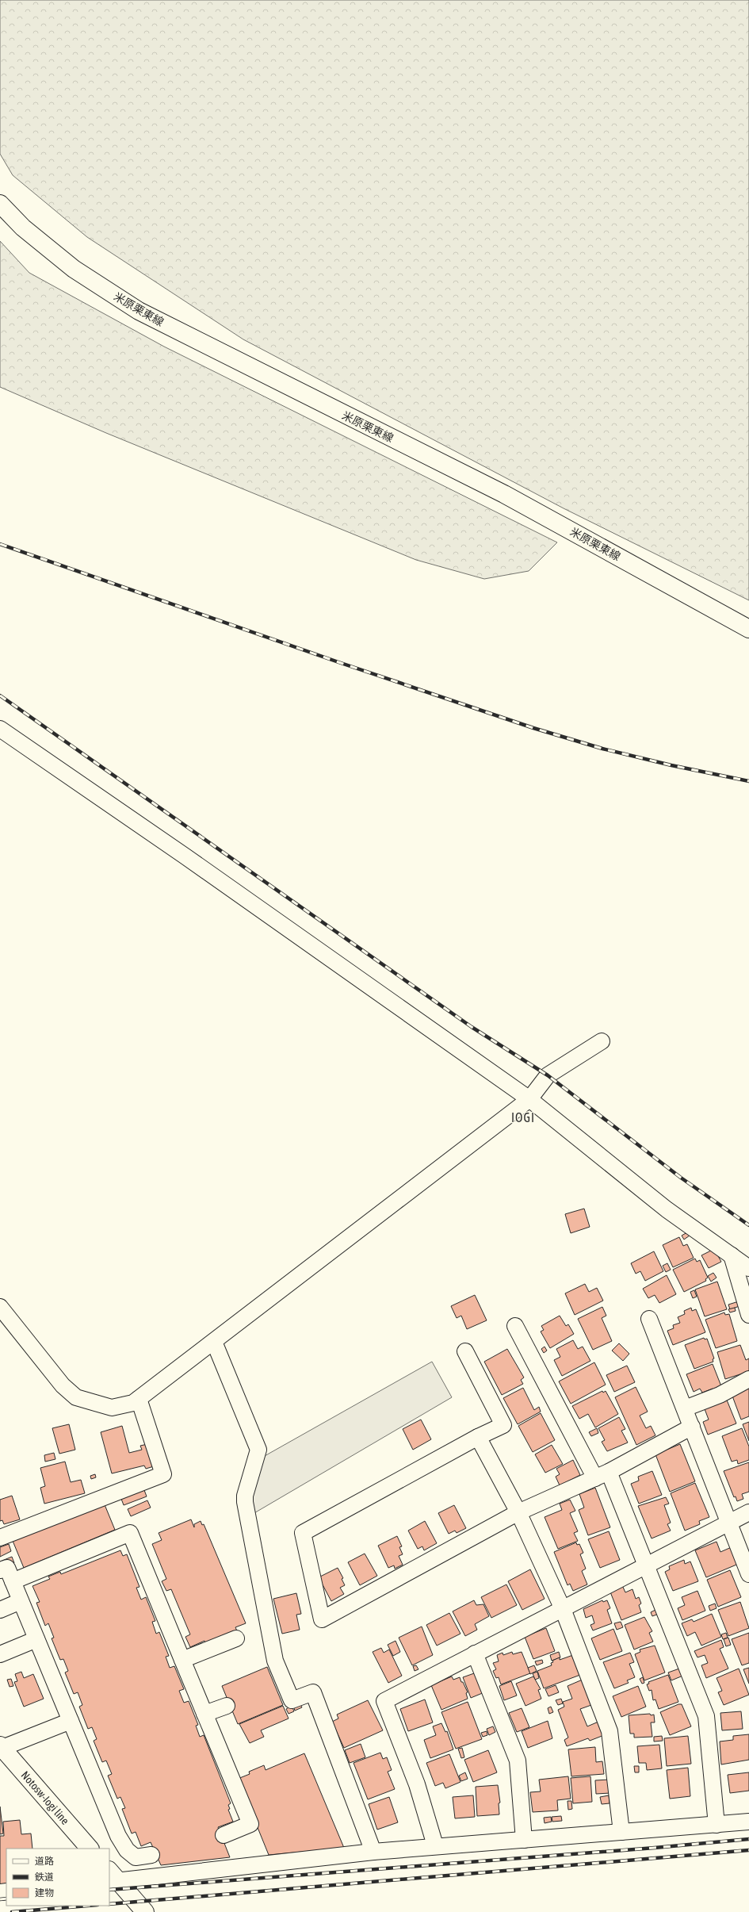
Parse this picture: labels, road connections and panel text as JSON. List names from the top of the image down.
{
  "streets": {
    "main road": ["米原栗東線", "Notosw-Iogi line"]
  },
  "districts": ["IOGI"],
  "legend": ["道路", "鉄道", "建物"]
}
